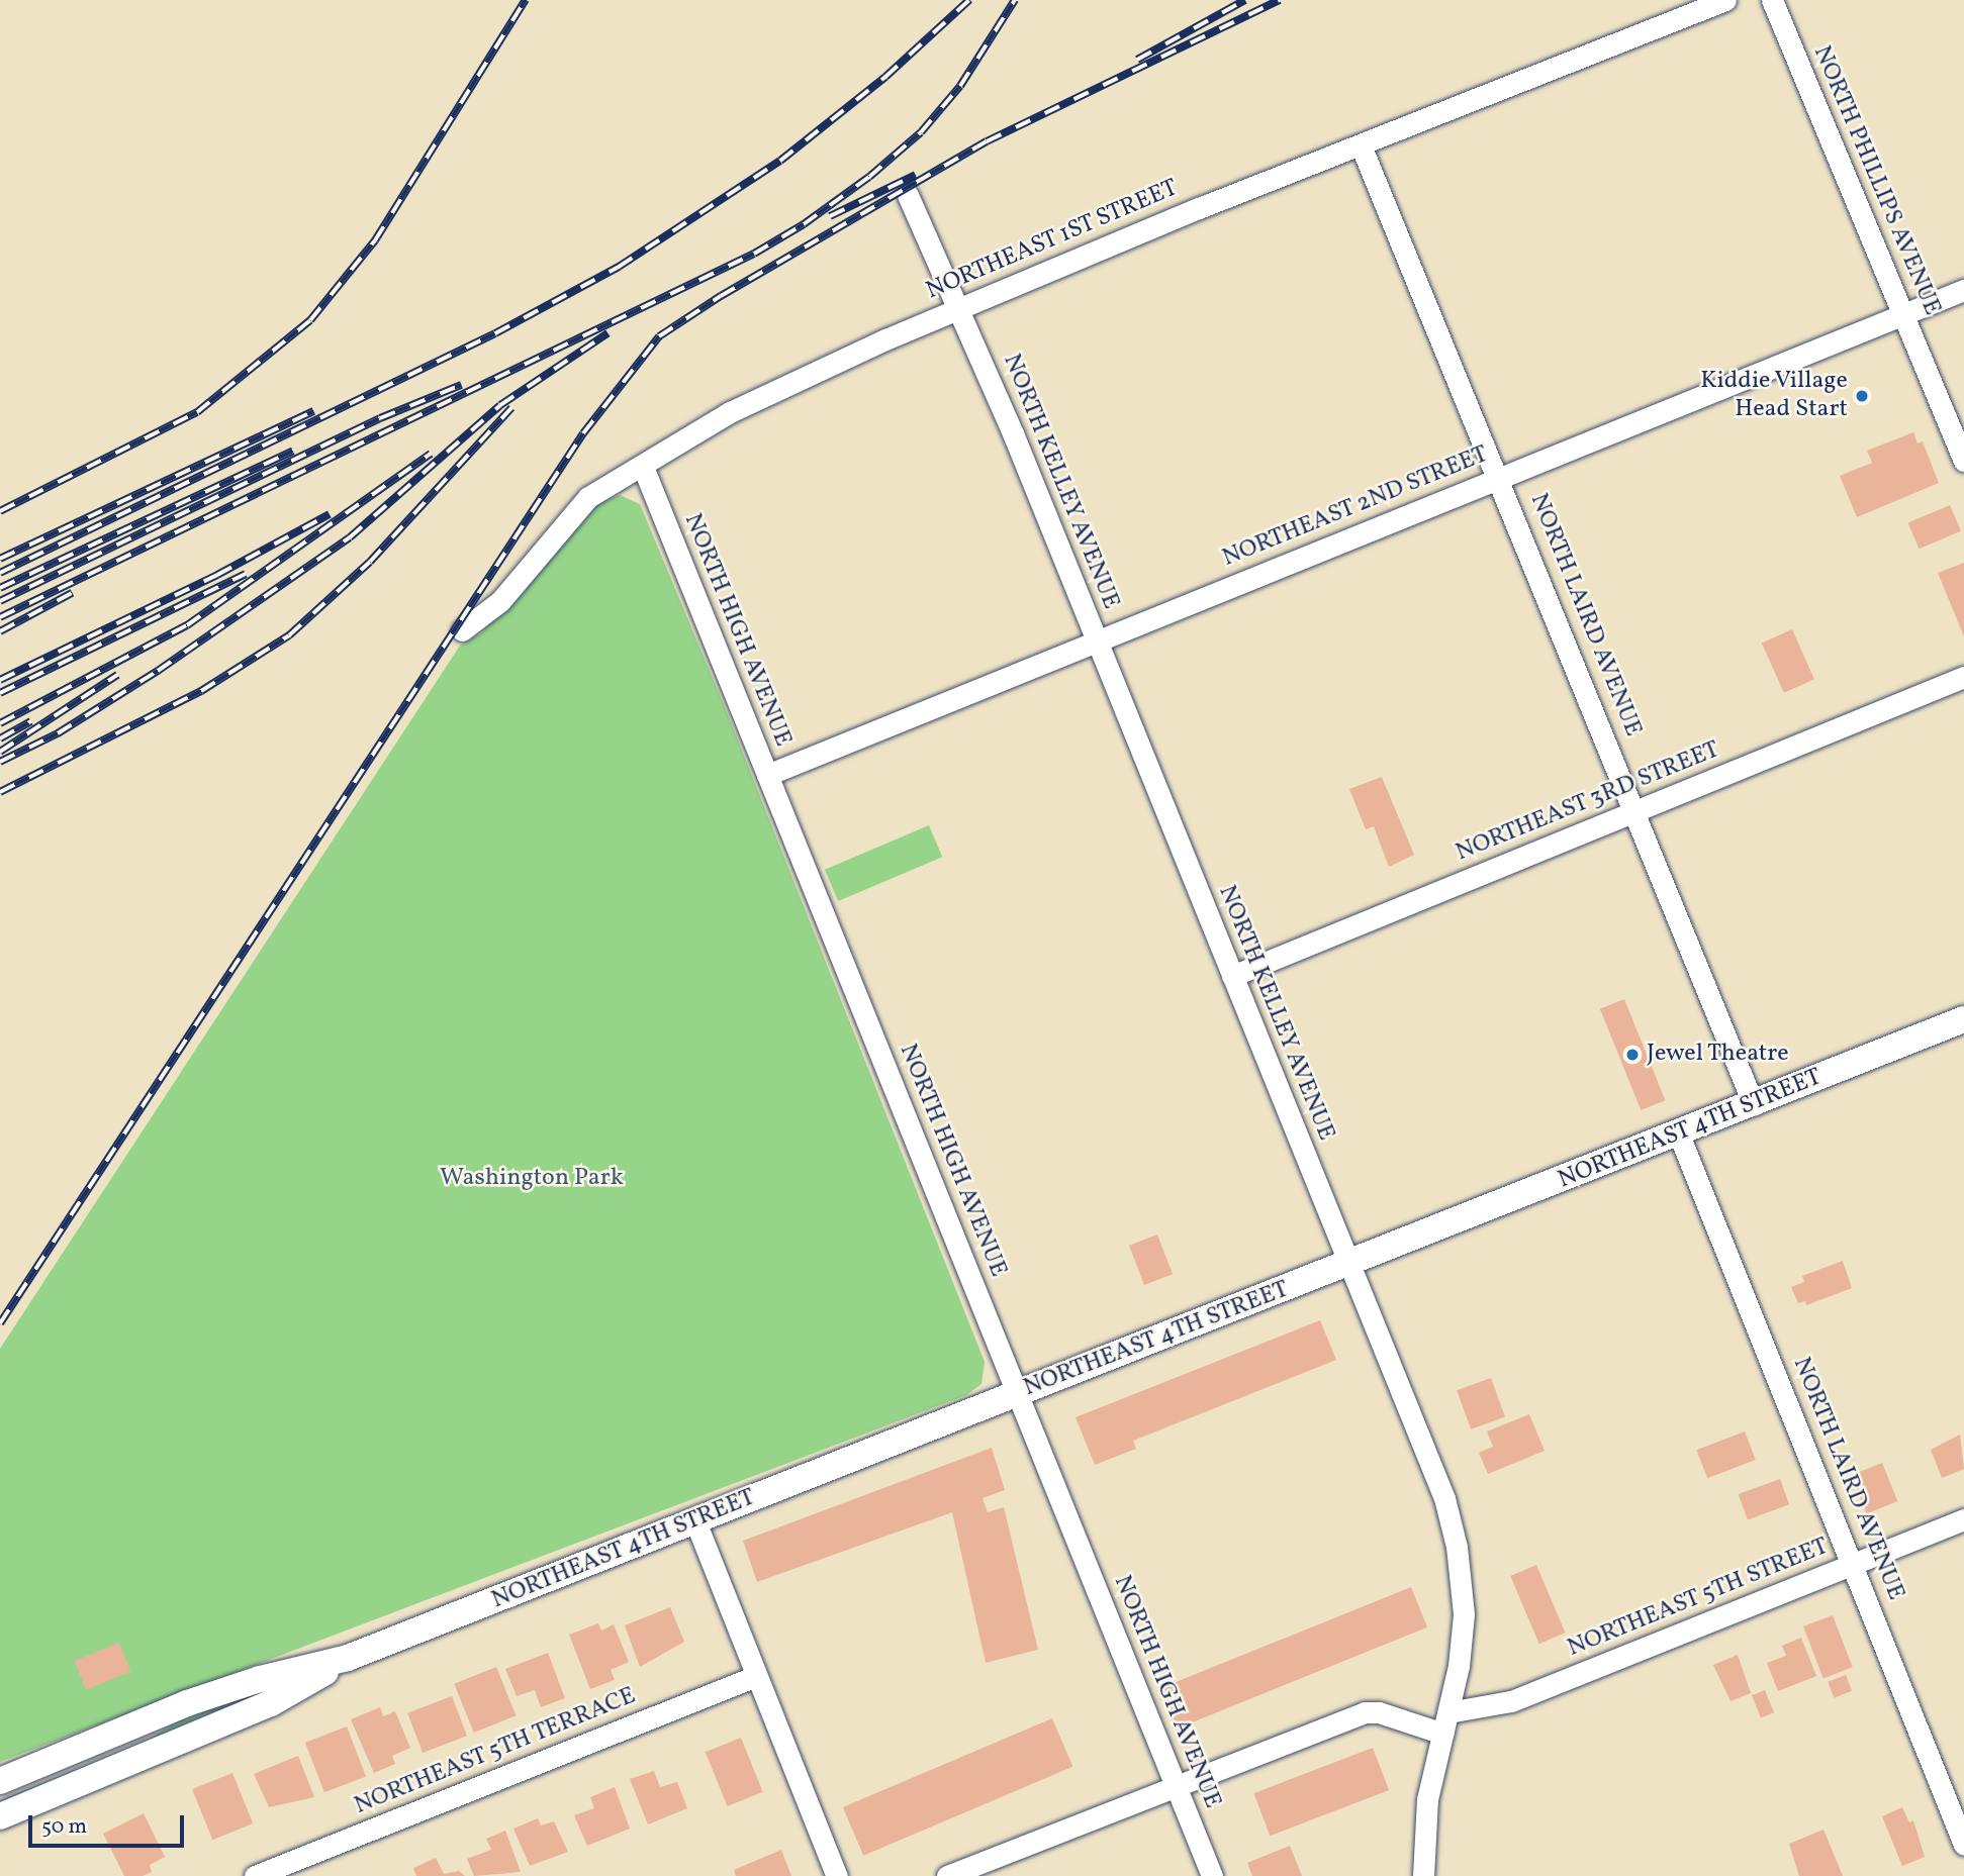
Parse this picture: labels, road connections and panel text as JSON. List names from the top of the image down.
{
  "streets": {
    "main road": ["NORTHEAST 4TH STREET"],
    "street": [
      "NORTH PHILLIPS AVENUE",
      "NORTHEAST 1ST STREET",
      "NORTH KELLEY AVENUE",
      "NORTHEAST 2ND STREET",
      "NORTH LAIRD AVENUE",
      "NORTH HIGH AVENUE",
      "NORTHEAST 3RD STREET",
      "NORTHEAST 5TH STREET",
      "NORTHEAST 5TH TERRACE"
    ]
  },
  "crossings": [
    ["NORTH PHILLIPS AVENUE", "NORTHEAST 2ND STREET"],
    ["NORTHEAST 1ST STREET", "NORTH KELLEY AVENUE"],
    ["NORTHEAST 1ST STREET", "NORTH LAIRD AVENUE"],
    ["NORTHEAST 1ST STREET", "NORTH HIGH AVENUE"],
    ["NORTH KELLEY AVENUE", "NORTHEAST 2ND STREET"],
    ["NORTH KELLEY AVENUE", "NORTHEAST 3RD STREET"],
    ["NORTH KELLEY AVENUE", "NORTHEAST 4TH STREET"],
    ["NORTH KELLEY AVENUE", "NORTHEAST 5TH STREET"],
    ["NORTHEAST 2ND STREET", "NORTH LAIRD AVENUE"],
    ["NORTHEAST 2ND STREET", "NORTH HIGH AVENUE"],
    ["NORTH LAIRD AVENUE", "NORTHEAST 3RD STREET"],
    ["NORTH LAIRD AVENUE", "NORTHEAST 4TH STREET"],
    ["NORTH LAIRD AVENUE", "NORTHEAST 5TH STREET"],
    ["NORTH HIGH AVENUE", "NORTHEAST 4TH STREET"],
    ["NORTH HIGH AVENUE", "NORTHEAST 5TH STREET"]
  ],
  "parks": ["Washington Park"],
  "places": ["Kiddie Village Head Start", "Jewel Theatre"],
  "scale_bar": "50 m"
}
